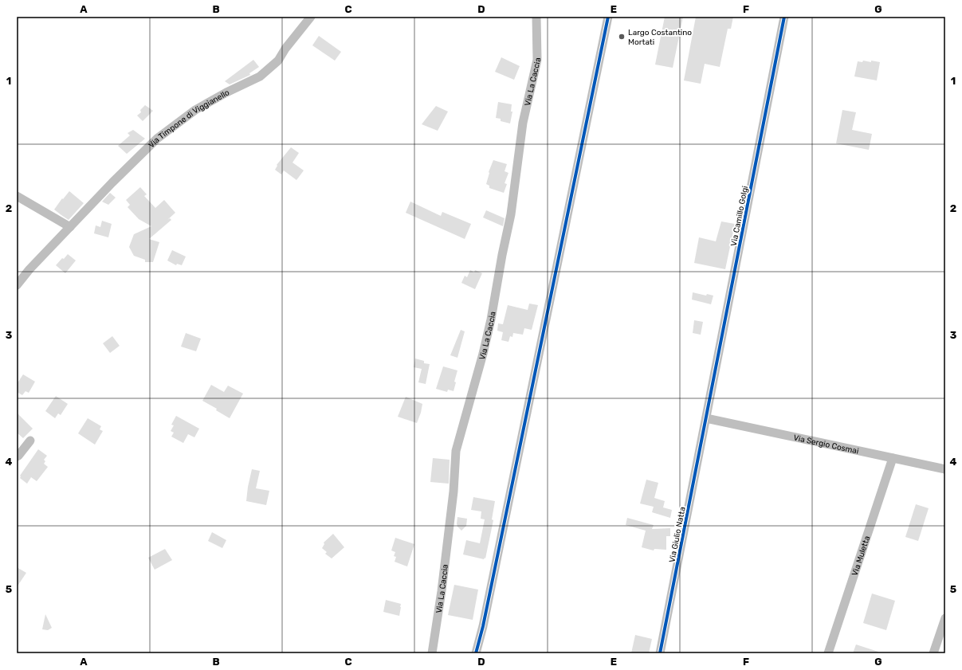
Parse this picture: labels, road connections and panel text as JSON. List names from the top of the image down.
{
  "streets": {
    "street": [
      "Via La Caccia",
      "Via Timpone di Viggianello",
      "Via Camillo Golgi",
      "Via Sergio Cosmai",
      "Via Giulio Natta",
      "Via Muletta"
    ]
  },
  "crossings": [
    ["Via Camillo Golgi", "Via Sergio Cosmai"],
    ["Via Camillo Golgi", "Via Giulio Natta"],
    ["Via Sergio Cosmai", "Via Giulio Natta"],
    ["Via Sergio Cosmai", "Via Muletta"]
  ],
  "places": ["Largo Costantino Mortati"],
  "grid": {
    "columns": [
      "A",
      "B",
      "C",
      "D",
      "E",
      "F",
      "G"
    ],
    "rows": [
      "1",
      "2",
      "3",
      "4",
      "5"
    ]
  }
}
